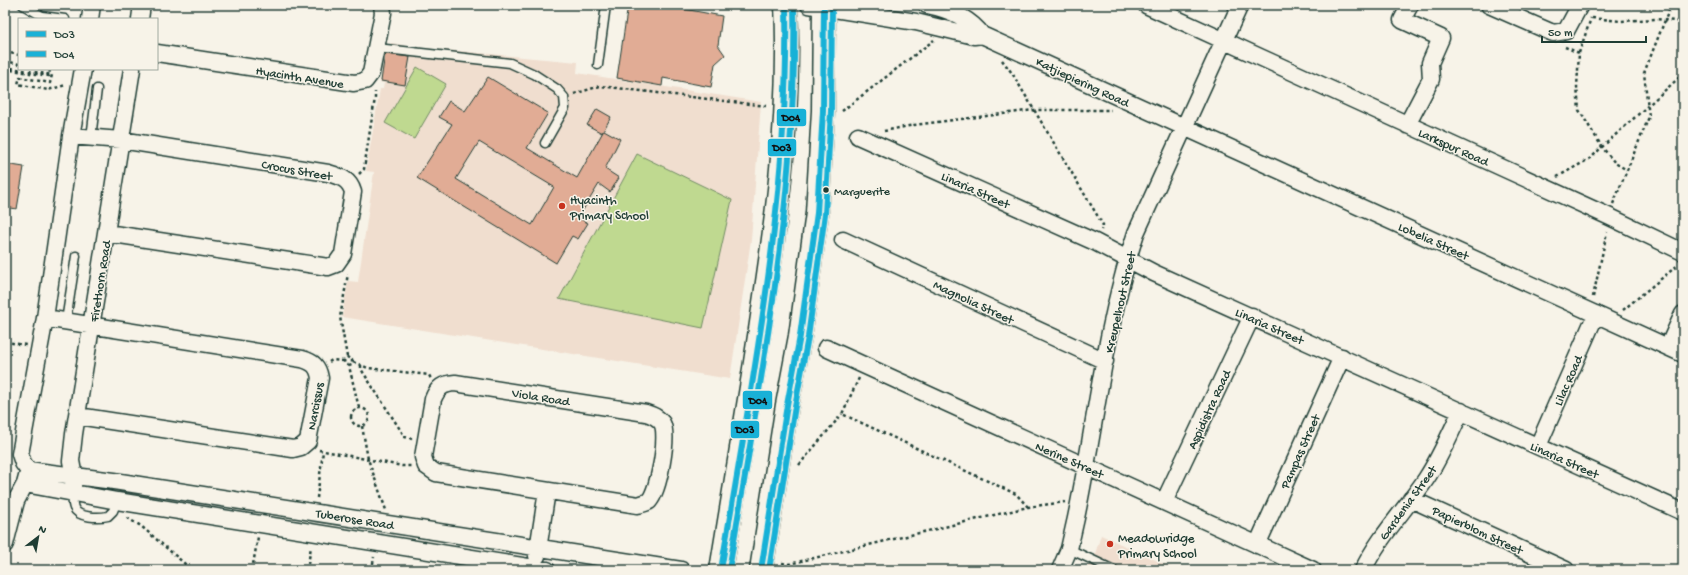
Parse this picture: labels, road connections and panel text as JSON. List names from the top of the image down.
{
  "streets": {
    "street": [
      "Hyacinth Avenue",
      "Katjiepiering Road",
      "Larkspur Road",
      "Crocus Street",
      "Linaria Street",
      "Lobelia Street",
      "Firethorn Road",
      "Magnolia Street",
      "Kreupelhout Street",
      "Lilac Road",
      "Viola Road",
      "Narcissus",
      "Aspidistra Road",
      "Pampas Street",
      "Nerine Street",
      "Gardenia Street",
      "Tuberose Road",
      "Papierblom Street"
    ]
  },
  "crossings": [
    ["Katjiepiering Road", "Lobelia Street"],
    ["Katjiepiering Road", "Kreupelhout Street"],
    ["Larkspur Road", "Kreupelhout Street"],
    ["Crocus Street", "Firethorn Road"],
    ["Linaria Street", "Kreupelhout Street"],
    ["Linaria Street", "Lilac Road"],
    ["Linaria Street", "Aspidistra Road"],
    ["Linaria Street", "Pampas Street"],
    ["Linaria Street", "Gardenia Street"],
    ["Lobelia Street", "Kreupelhout Street"],
    ["Lobelia Street", "Lilac Road"],
    ["Firethorn Road", "Narcissus"],
    ["Firethorn Road", "Tuberose Road"],
    ["Magnolia Street", "Kreupelhout Street"],
    ["Kreupelhout Street", "Nerine Street"],
    ["Aspidistra Road", "Nerine Street"],
    ["Pampas Street", "Nerine Street"],
    ["Gardenia Street", "Papierblom Street"]
  ],
  "places": ["Marguerite", "Hyacinth Primary School", "Meadowridge Primary School"],
  "lines": ["transit line D03", "transit line D04"],
  "legend": ["D03", "D04"],
  "scale_bar": "50 m",
  "north": "top right"
}
